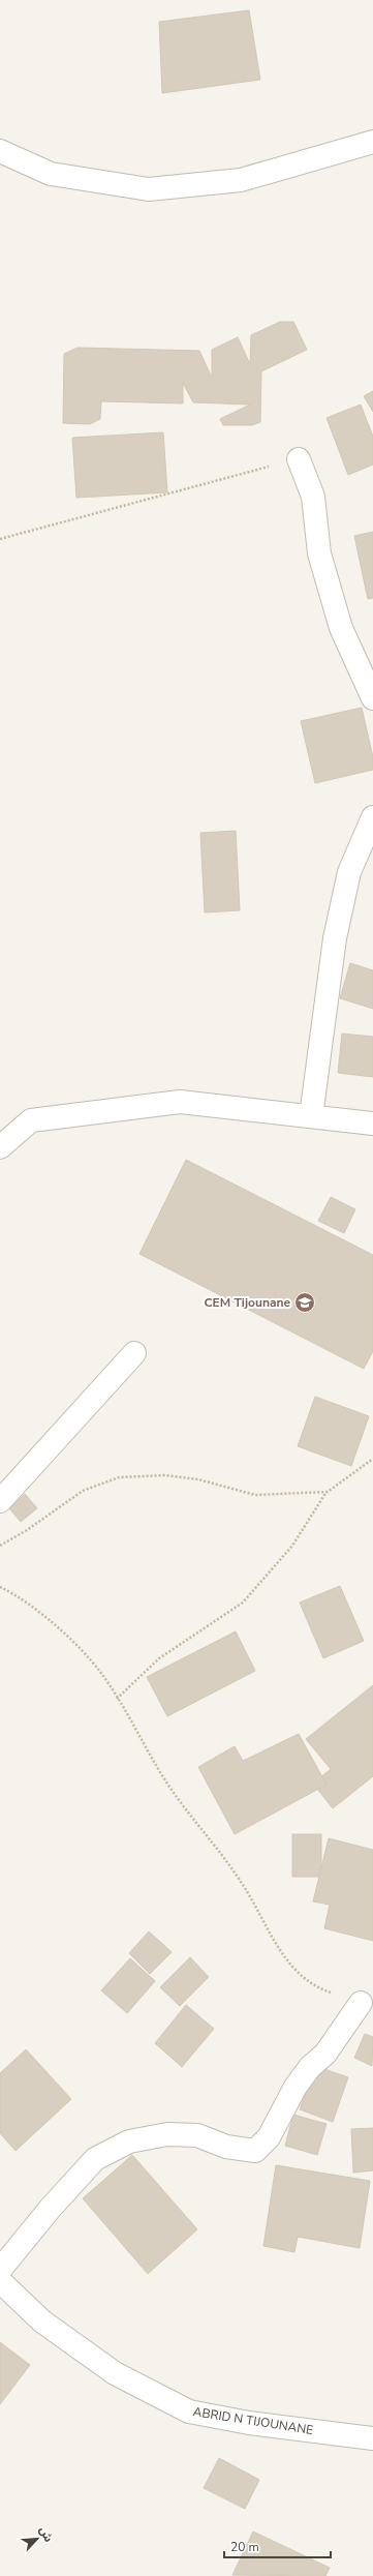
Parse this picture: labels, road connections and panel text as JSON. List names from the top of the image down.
{
  "streets": {
    "street": ["ABRID N TIJOUNANE"]
  },
  "places": {
    "school or university": ["CEM Tijounane"]
  },
  "scale_bar": "20 m",
  "north": "top right"
}
